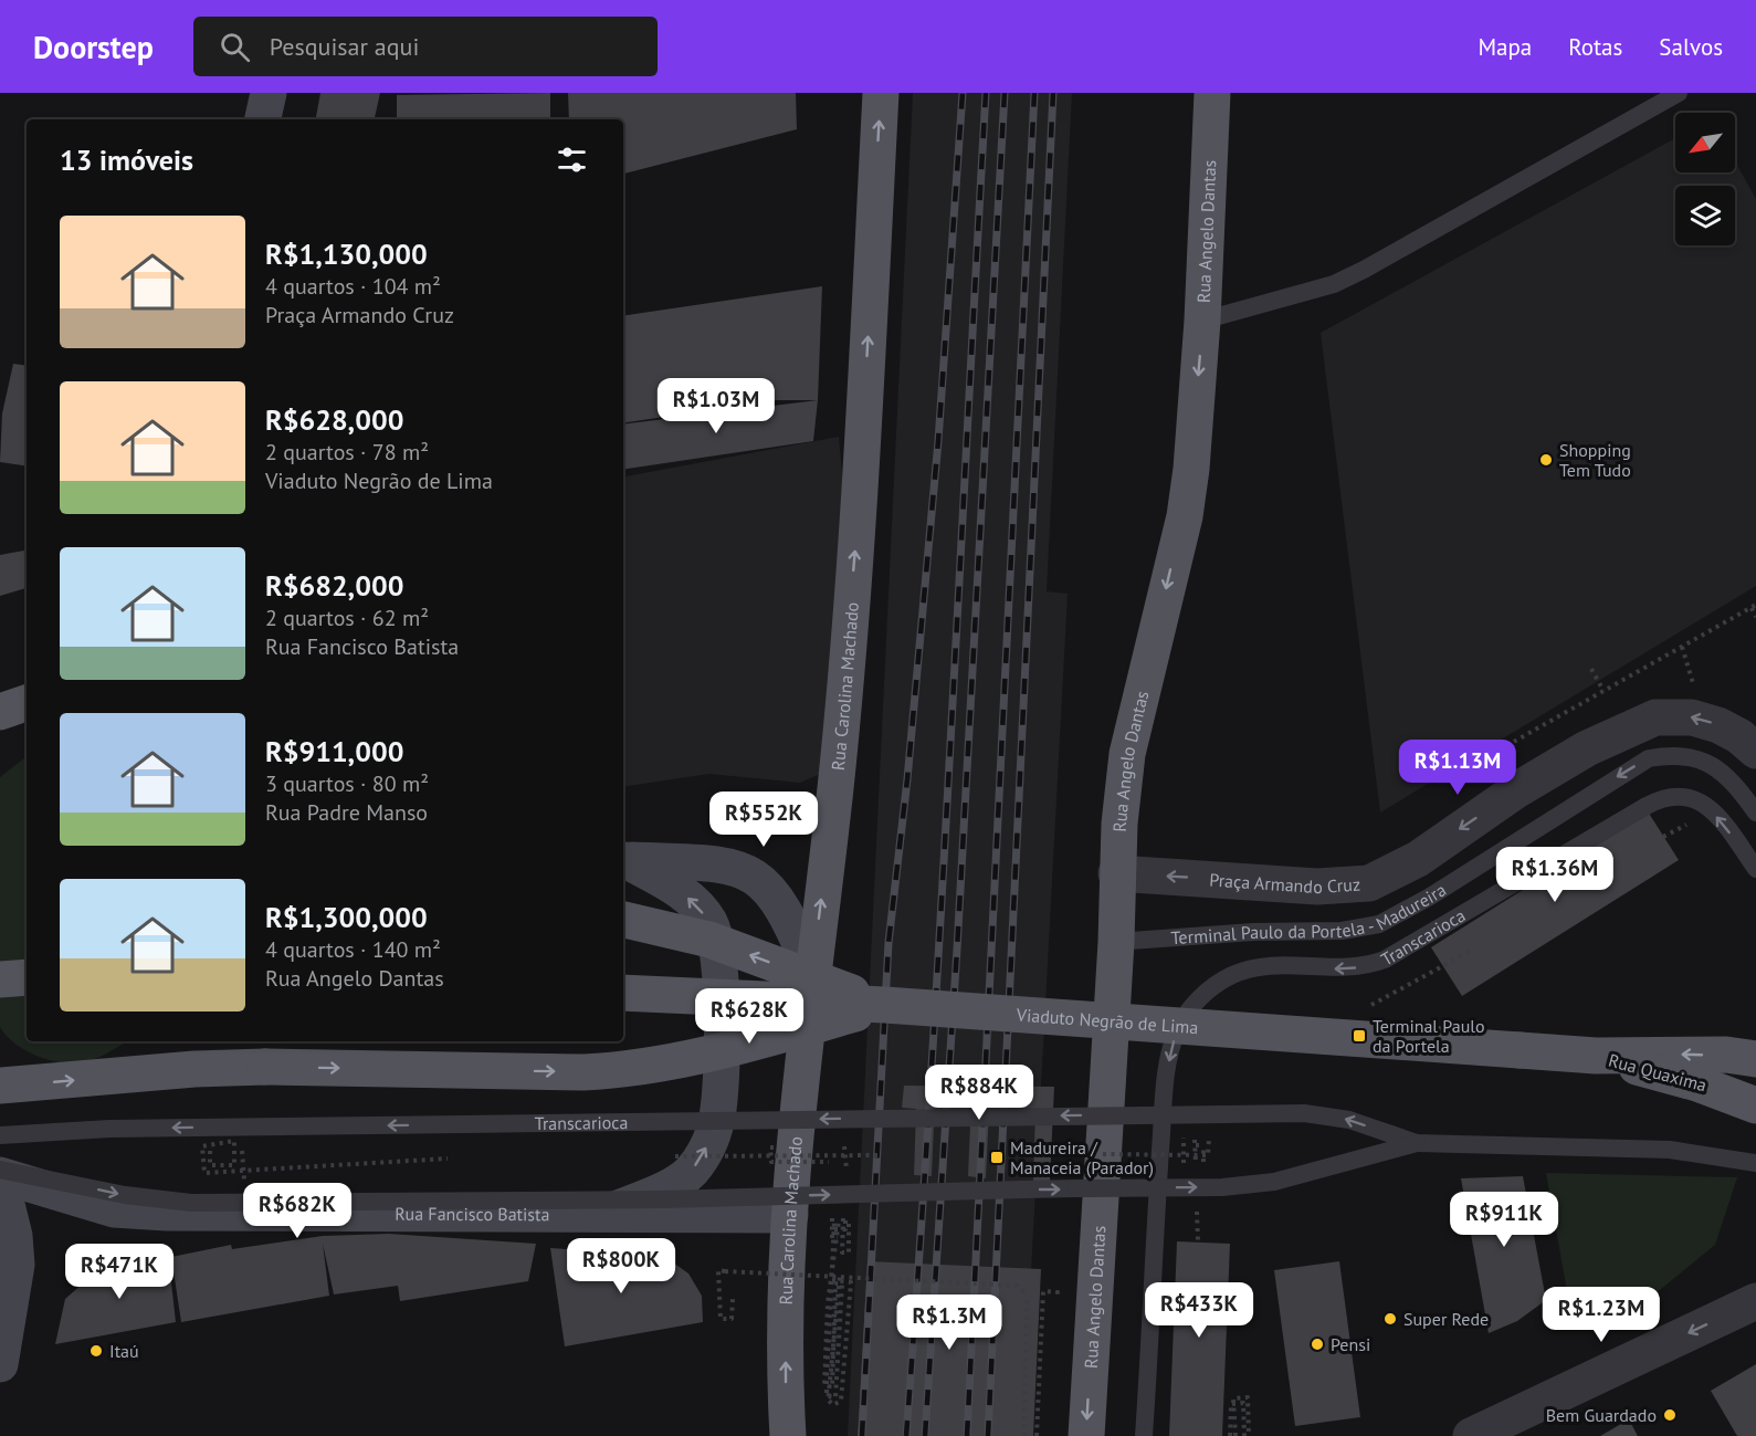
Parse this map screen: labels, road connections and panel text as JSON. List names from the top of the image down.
{
  "streets": {
    "main road": [
      "Rua Angelo Dantas",
      "Rua Carolina Machado",
      "Viaduto Negrão de Lima",
      "Rua Quaxima",
      "Rua Fancisco Batista"
    ],
    "street": ["Praça Armando Cruz"],
    "lane": ["Terminal Paulo da Portela - Madureira", "Transcarioca"]
  },
  "crossings": [
    ["Rua Angelo Dantas", "Praça Armando Cruz"],
    ["Rua Angelo Dantas", "Terminal Paulo da Portela - Madureira"],
    ["Rua Carolina Machado", "Rua Fancisco Batista"],
    ["Transcarioca", "Rua Fancisco Batista"],
    ["Viaduto Negrão de Lima", "Rua Quaxima"]
  ],
  "one_way": [
    "Rua Angelo Dantas",
    "Rua Carolina Machado",
    "Praça Armando Cruz",
    "Terminal Paulo da Portela - Madureira"
  ],
  "places": {
    "other": [
      "Shopping Tem Tudo",
      "Super Rede",
      "Pensi",
      "Itaú",
      "Bem Guardado"
    ],
    "transit": ["Terminal Paulo da Portela", "Madureira / Manaceia (Parador)"]
  },
  "north": "bottom left",
  "page": {
    "header": "Doorstep",
    "search": "Pesquisar aqui",
    "nav": ["Mapa", "Rotas", "Salvos"],
    "heading": "13 imóveis",
    "list": [
      {
        "name": "R$1,130,000",
        "note": "4 quartos · 104 m² · Praça Armando Cruz"
      },
      {
        "name": "R$628,000",
        "note": "2 quartos · 78 m² · Viaduto Negrão de Lima"
      },
      {
        "name": "R$682,000",
        "note": "2 quartos · 62 m² · Rua Fancisco Batista"
      },
      {
        "name": "R$911,000",
        "note": "3 quartos · 80 m² · Rua Padre Manso"
      },
      {
        "name": "R$1,300,000",
        "note": "4 quartos · 140 m² · Rua Angelo Dantas"
      }
    ],
    "price": [
      "R$1.03M",
      "R$1.13M",
      "R$552K",
      "R$1.36M",
      "R$628K",
      "R$884K",
      "R$682K",
      "R$911K",
      "R$800K",
      "R$471K",
      "R$433K",
      "R$1.23M",
      "R$1.3M"
    ]
  }
}
